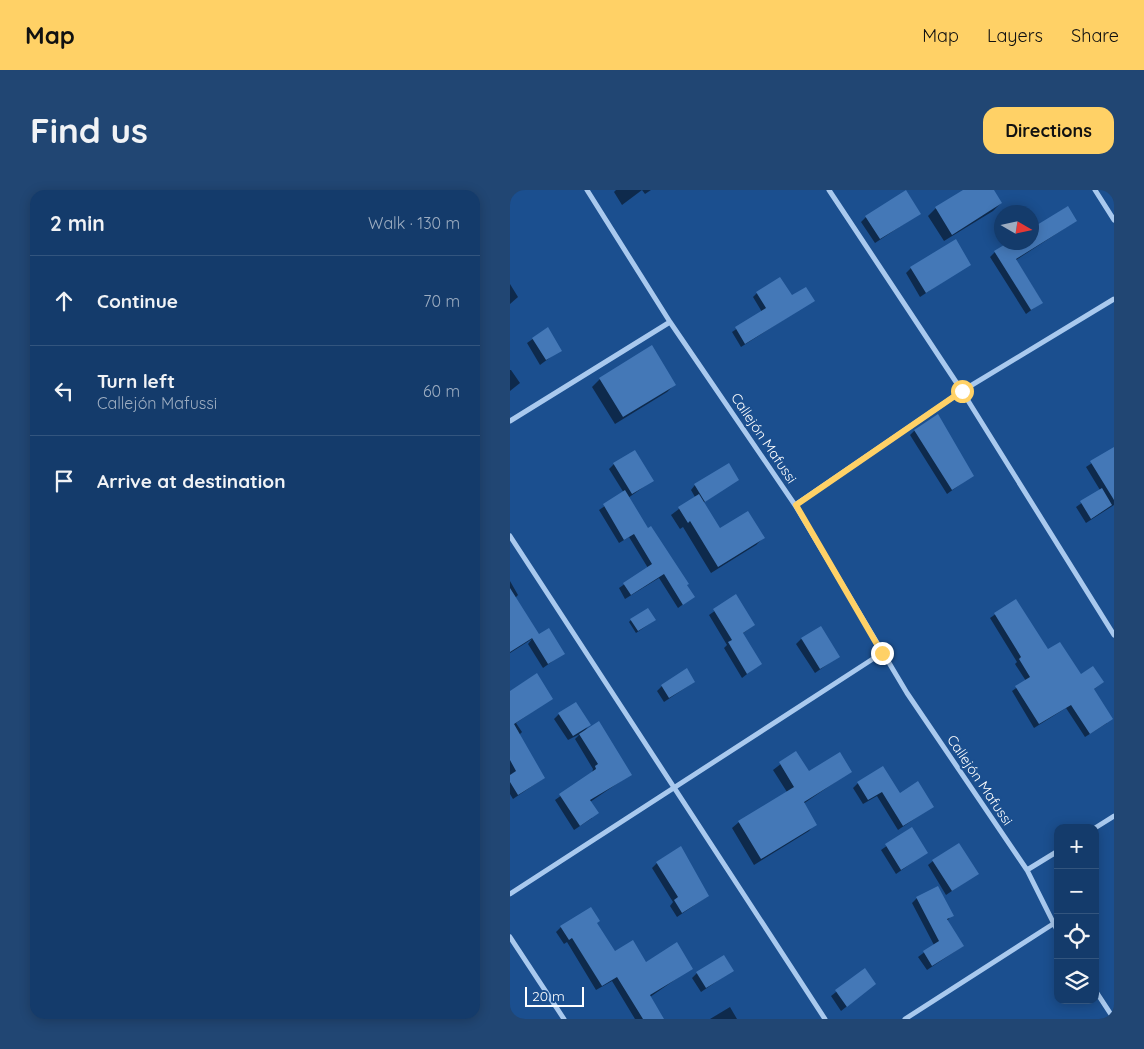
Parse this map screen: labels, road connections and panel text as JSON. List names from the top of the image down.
{
  "streets": {
    "street": ["Callejón Mafussi"]
  },
  "scale_bar": "20 m",
  "north": "right",
  "page": {
    "header": "Map",
    "nav": ["Map", "Layers", "Share"],
    "buttons": "Directions",
    "title": "Find us",
    "heading": ["2 min", "Walk · 130 m"],
    "list": [
      ["Continue", "70 m"],
      ["Turn left", "Callejón Mafussi", "60 m"],
      "Arrive at destination"
    ],
    "map_buttons": ["+", "−"],
    "scale": "20 m"
  }
}
